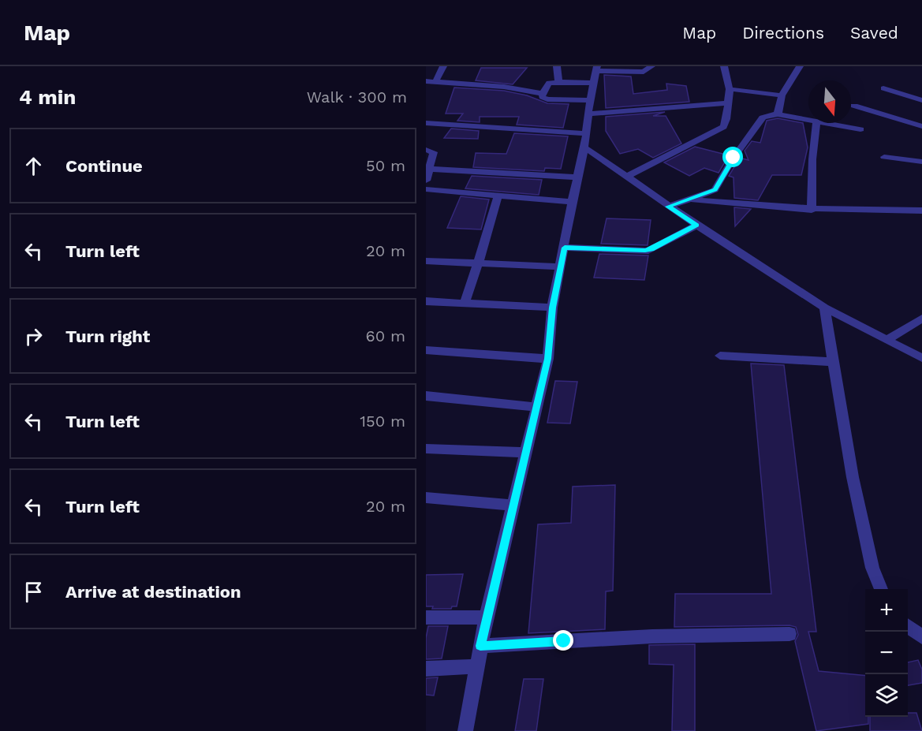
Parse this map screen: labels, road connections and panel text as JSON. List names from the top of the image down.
{
  "north": "bottom",
  "page": {
    "header": "Map",
    "nav": ["Map", "Directions", "Saved"],
    "heading": ["4 min", "Walk · 300 m"],
    "list": [
      ["Continue", "50 m"],
      ["Turn left", "20 m"],
      ["Turn right", "60 m"],
      ["Turn left", "150 m"],
      ["Turn left", "20 m"],
      "Arrive at destination"
    ],
    "map_buttons": ["+", "−"]
  }
}
